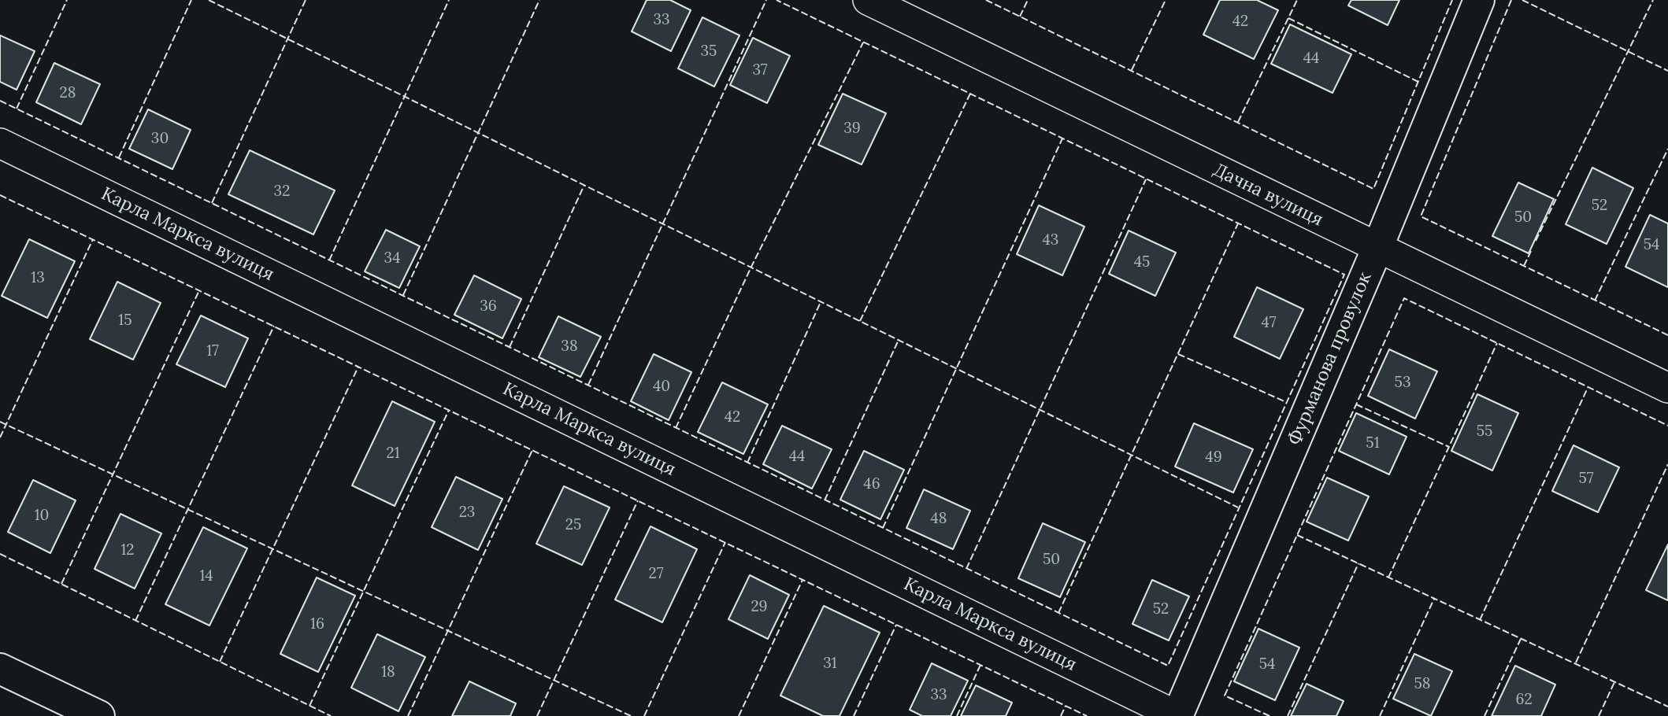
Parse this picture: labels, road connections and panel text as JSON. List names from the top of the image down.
{
  "streets": {
    "street": ["Дачна вулиця", "Карла Маркса вулиця", "Фурманова провулок"]
  },
  "crossings": [
    ["Дачна вулиця", "Фурманова провулок"],
    ["Карла Маркса вулиця", "Фурманова провулок"]
  ],
  "house_numbers": [
    "33",
    "42",
    "35",
    "44",
    "37",
    "28",
    "39",
    "30",
    "32",
    "52",
    "50",
    "43",
    "54",
    "34",
    "45",
    "13",
    "36",
    "15",
    "47",
    "38",
    "17",
    "53",
    "40",
    "42",
    "55",
    "51",
    "21",
    "44",
    "49",
    "57",
    "46",
    "23",
    "10",
    "48",
    "25",
    "12",
    "50",
    "27",
    "14",
    "29",
    "52",
    "16",
    "31",
    "54",
    "18",
    "58",
    "33",
    "62"
  ]
}
